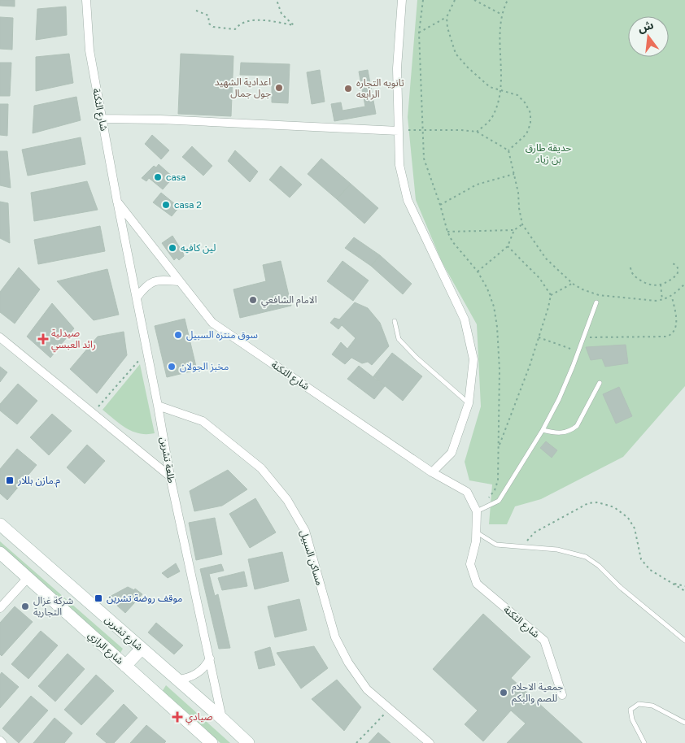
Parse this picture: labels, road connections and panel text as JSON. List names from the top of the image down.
{
  "streets": {
    "main road": ["شارع تشرين", "شارع الرازي"],
    "street": ["شارع الثكنة", "طلعة تشرين", "مساكن السبيل"]
  },
  "crossings": [
    ["شارع الثكنة", "طلعة تشرين"],
    ["طلعة تشرين", "مساكن السبيل"],
    ["طلعة تشرين", "شارع تشرين"]
  ],
  "parks": ["حديقة طارق بن زياد"],
  "places": {
    "other": [
      "اعدادية الشهيد جول جمال",
      "ثانويه التجاره الرابعه",
      "casa",
      "casa 2",
      "لين كافيه",
      "الامام الشافعي",
      "سوق منتزه السبيل",
      "مخبز الجولان",
      "شركة غزال التجارية",
      "جمعية الاحلام للصم والبكم"
    ],
    "health": ["صيدلية رائد العبسي", "صيادي"],
    "transit": ["م.مازن بللار", "موقف روضة تشرين"]
  },
  "north": "top"
}
